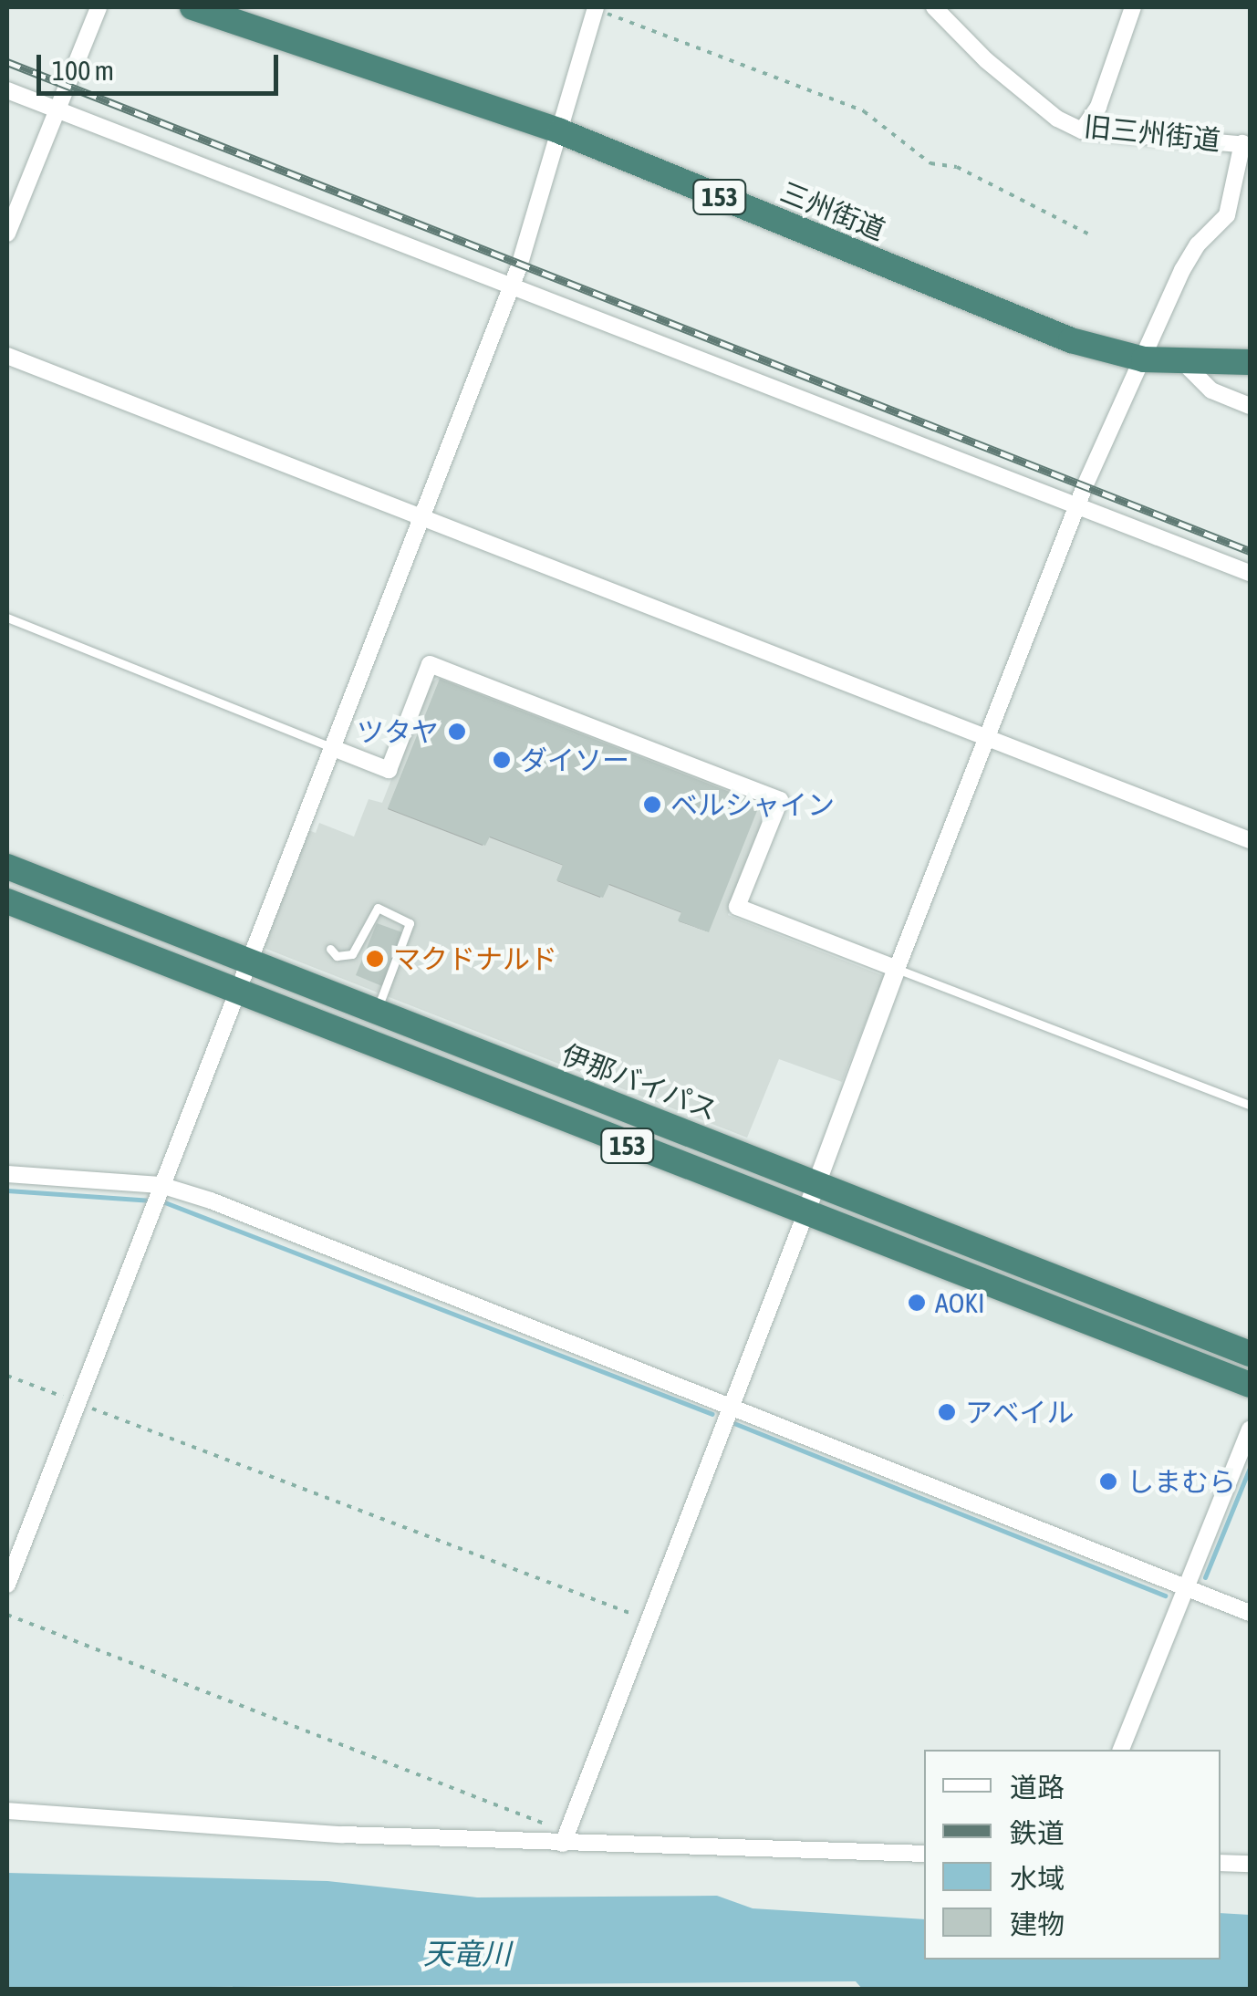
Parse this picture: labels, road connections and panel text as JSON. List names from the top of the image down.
{
  "streets": {
    "highway": ["153", "三州街道", "伊那バイパス"],
    "street": ["旧三州街道"]
  },
  "water": ["天竜川"],
  "places": [
    "ツタヤ",
    "ダイソー",
    "ベルシャイン",
    "マクドナルド",
    "AOKI",
    "アベイル",
    "しまむら"
  ],
  "legend": [
    "道路",
    "鉄道",
    "水域",
    "建物"
  ],
  "scale_bar": "100 m"
}
